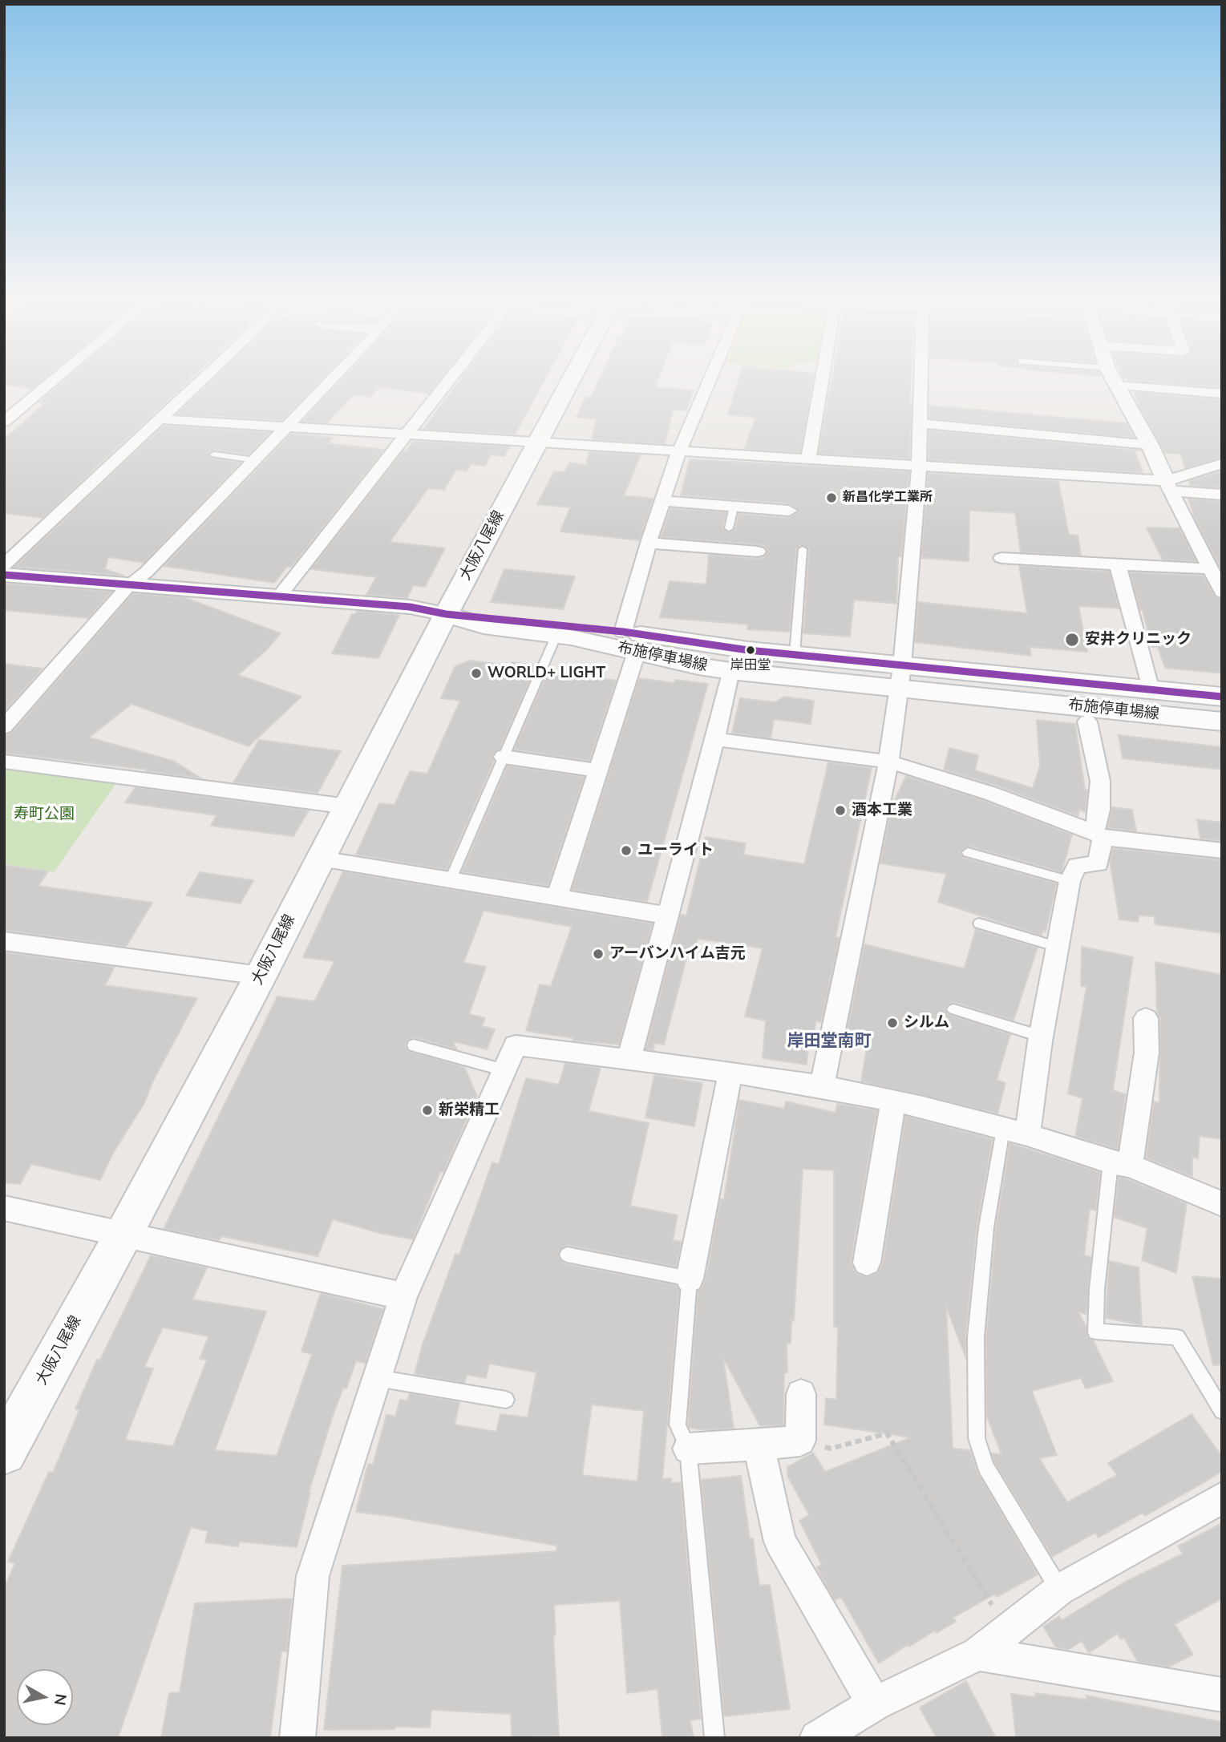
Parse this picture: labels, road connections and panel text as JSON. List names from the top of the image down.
{
  "streets": {
    "main road": ["大阪八尾線", "布施停車場線"]
  },
  "crossings": [
    ["大阪八尾線", "布施停車場線"]
  ],
  "districts": ["岸田堂南町"],
  "parks": ["寿町公園"],
  "places": [
    "新昌化学工業所",
    "安井クリニック",
    "岸田堂",
    "WORLD+ LIGHT",
    "酒本工業",
    "ユーライト",
    "アーバンハイム吉元",
    "シルム",
    "新栄精工"
  ],
  "north": "right"
}
